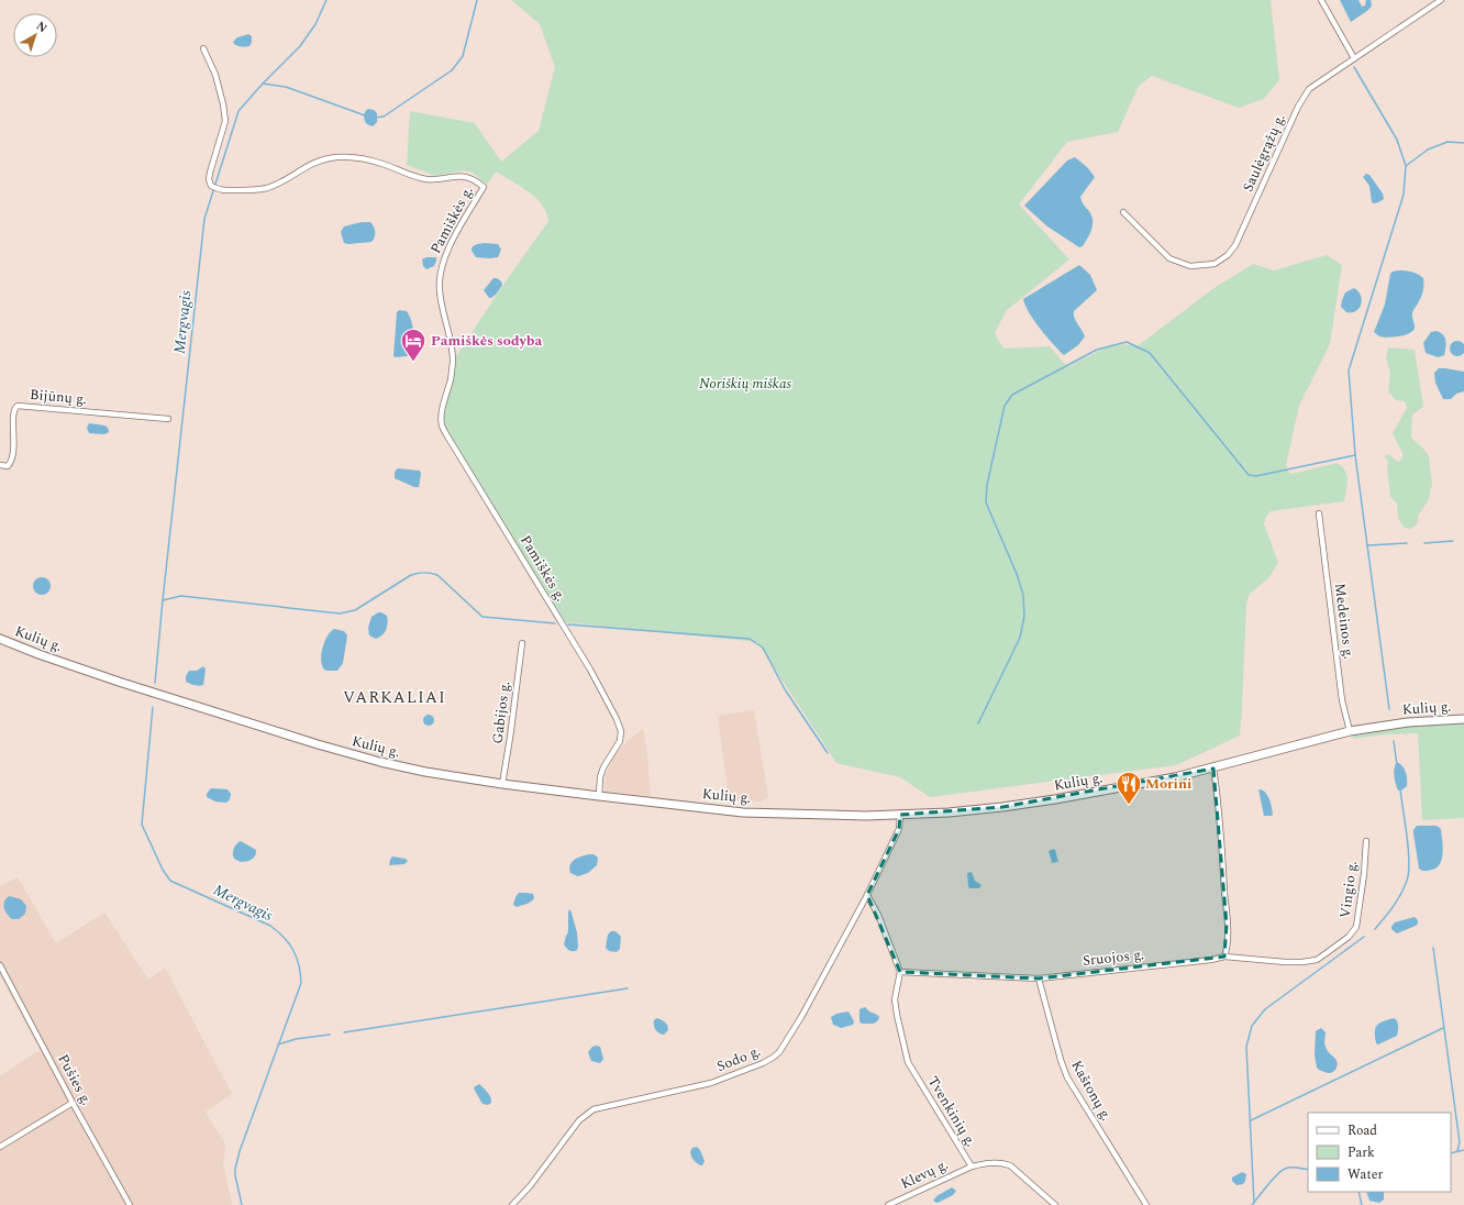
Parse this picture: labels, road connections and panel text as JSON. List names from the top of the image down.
{
  "streets": {
    "main road": ["Kulių g."],
    "street": [
      "Saulėgrąžų g.",
      "Pamiškės g.",
      "Bijūnų g.",
      "Medeinos g.",
      "Gabijos g.",
      "Vingio g.",
      "Sruojos g.",
      "Sodo g.",
      "Pušies g.",
      "Kaštonų g.",
      "Tvenkinių g.",
      "Klevų g."
    ]
  },
  "crossings": [
    ["Pamiškės g.", "Kulių g."],
    ["Medeinos g.", "Kulių g."],
    ["Kulių g.", "Gabijos g."],
    ["Kulių g.", "Sodo g."],
    ["Vingio g.", "Sruojos g."],
    ["Sruojos g.", "Kaštonų g."],
    ["Sruojos g.", "Tvenkinių g."],
    ["Tvenkinių g.", "Klevų g."]
  ],
  "districts": ["VARKALIAI"],
  "water": ["Mergvagis"],
  "parks": ["Noriškių miškas"],
  "places": {
    "hotel": ["Pamiškės sodyba"],
    "restaurant": ["Morini"]
  },
  "legend": ["Road", "Park", "Water"],
  "north": "top right"
}
